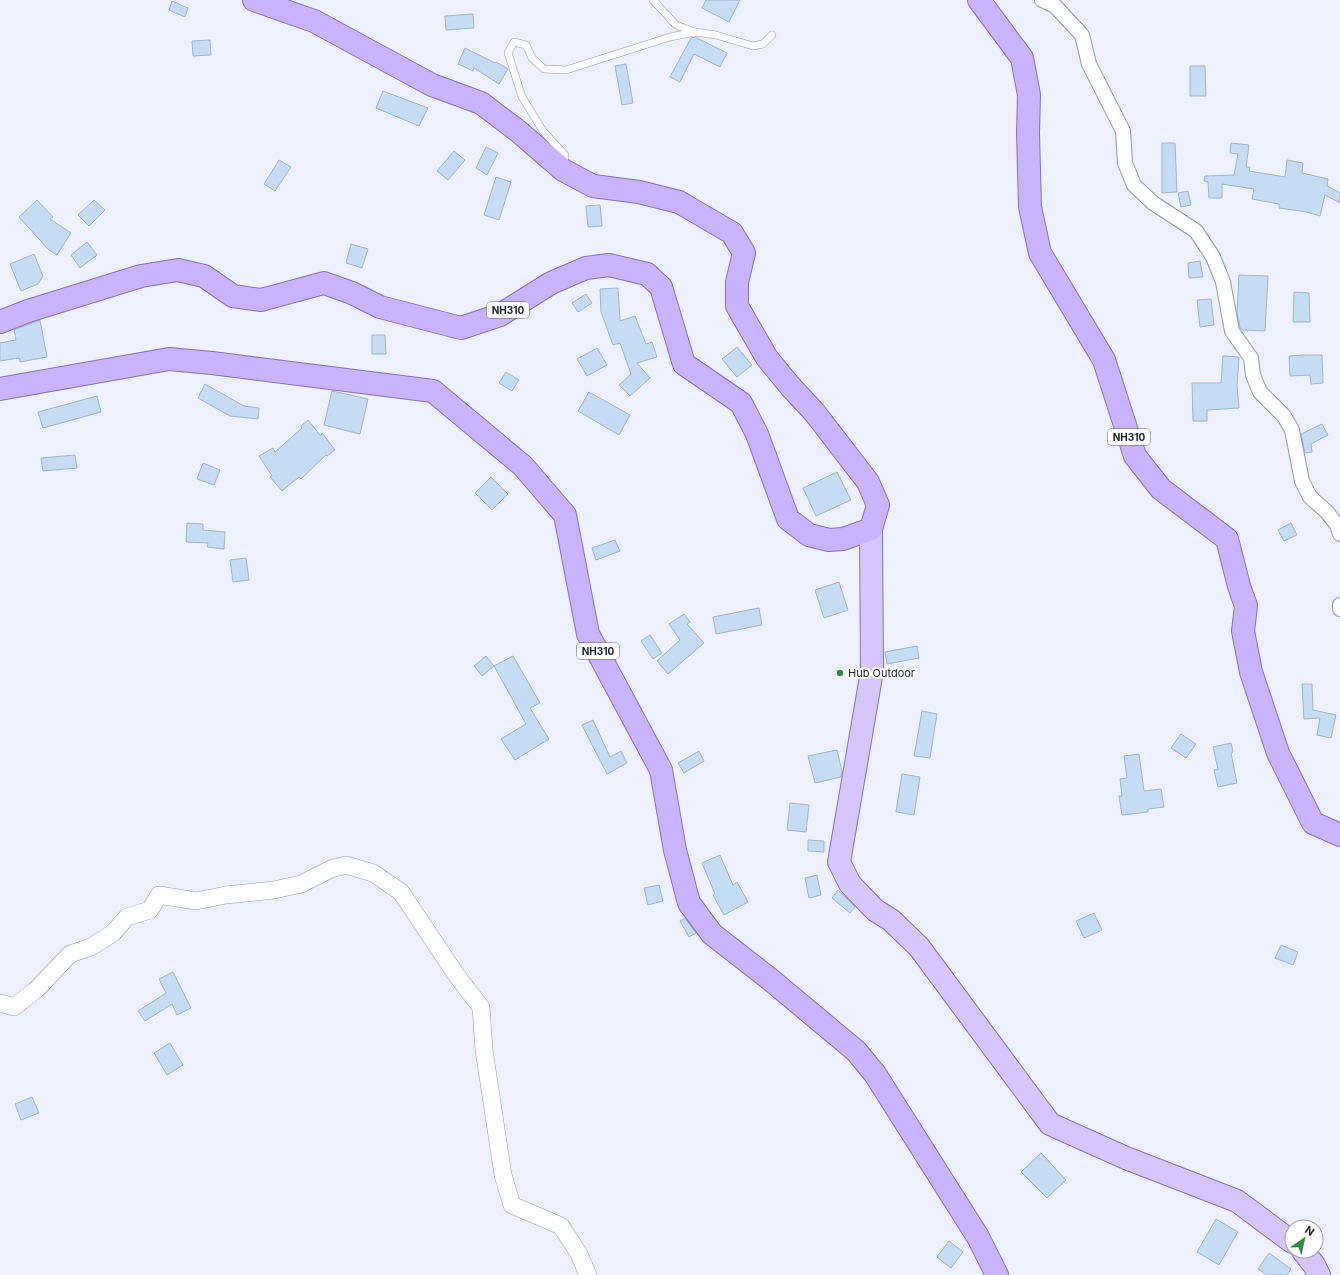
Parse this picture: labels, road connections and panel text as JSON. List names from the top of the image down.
{
  "streets": {
    "highway": ["NH310"]
  },
  "places": ["Hub Outdoor"],
  "north": "top right"
}
